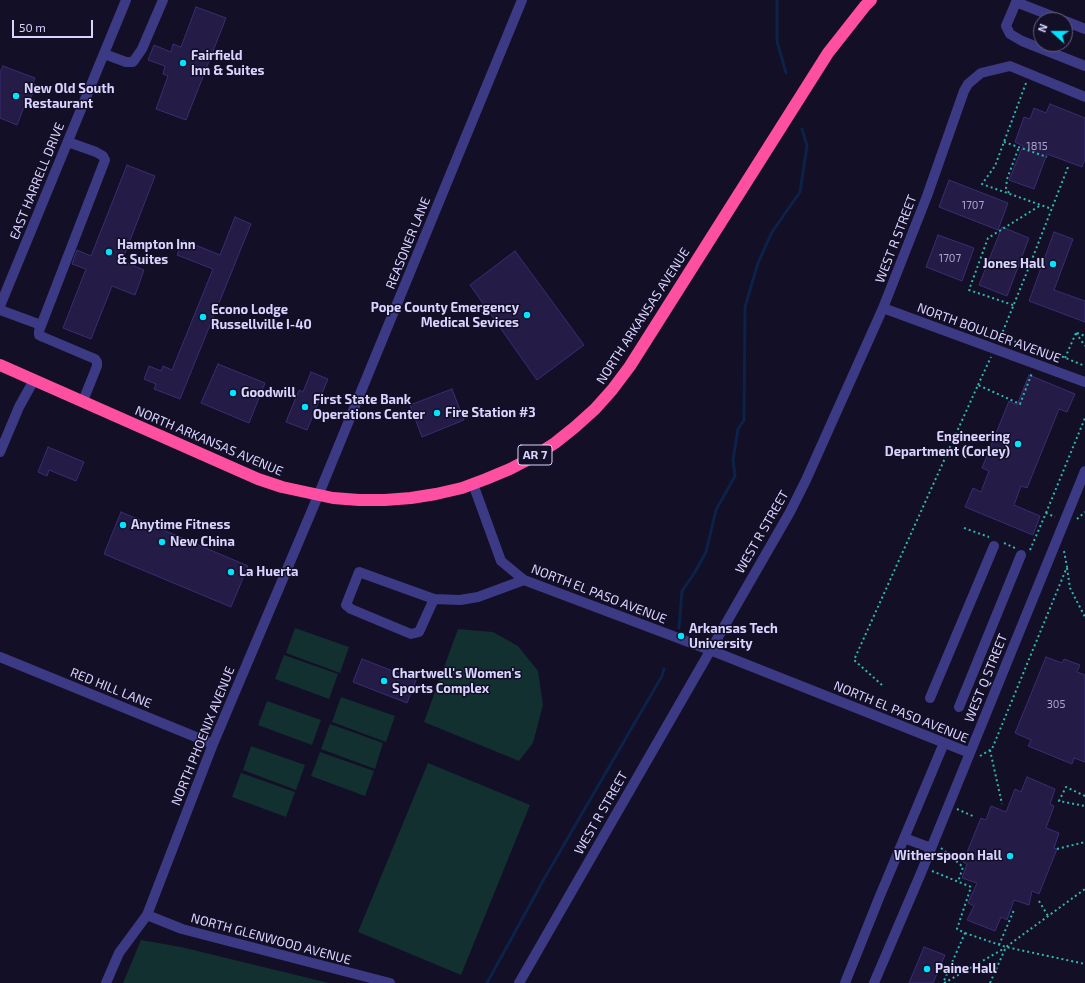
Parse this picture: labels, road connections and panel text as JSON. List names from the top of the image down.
{
  "streets": {
    "highway": ["NORTH ARKANSAS AVENUE", "AR 7"],
    "street": [
      "EAST HARRELL DRIVE",
      "WEST R STREET",
      "REASONER LANE",
      "NORTH BOULDER AVENUE",
      "NORTH EL PASO AVENUE",
      "WEST Q STREET",
      "RED HILL LANE",
      "NORTH PHOENIX AVENUE",
      "NORTH GLENWOOD AVENUE"
    ]
  },
  "crossings": [
    ["WEST R STREET", "NORTH BOULDER AVENUE"],
    ["WEST R STREET", "NORTH EL PASO AVENUE"],
    ["REASONER LANE", "NORTH ARKANSAS AVENUE"],
    ["REASONER LANE", "NORTH PHOENIX AVENUE"],
    ["NORTH ARKANSAS AVENUE", "NORTH EL PASO AVENUE"],
    ["NORTH ARKANSAS AVENUE", "NORTH PHOENIX AVENUE"],
    ["NORTH EL PASO AVENUE", "WEST Q STREET"],
    ["RED HILL LANE", "NORTH PHOENIX AVENUE"],
    ["NORTH PHOENIX AVENUE", "NORTH GLENWOOD AVENUE"]
  ],
  "places": [
    "Fairfield Inn & Suites",
    "New Old South Restaurant",
    "Hampton Inn & Suites",
    "Jones Hall",
    "Pope County Emergency Medical Sevices",
    "Econo Lodge Russellville I-40",
    "Goodwill",
    "First State Bank Operations Center",
    "Fire Station #3",
    "Engineering Department (Corley)",
    "Anytime Fitness",
    "New China",
    "La Huerta",
    "Arkansas Tech University",
    "Chartwell's Women's Sports Complex",
    "Witherspoon Hall",
    "Paine Hall"
  ],
  "house_numbers": [
    "1815",
    "1707",
    "1707",
    "305"
  ],
  "scale_bar": "50 m",
  "north": "left"
}
